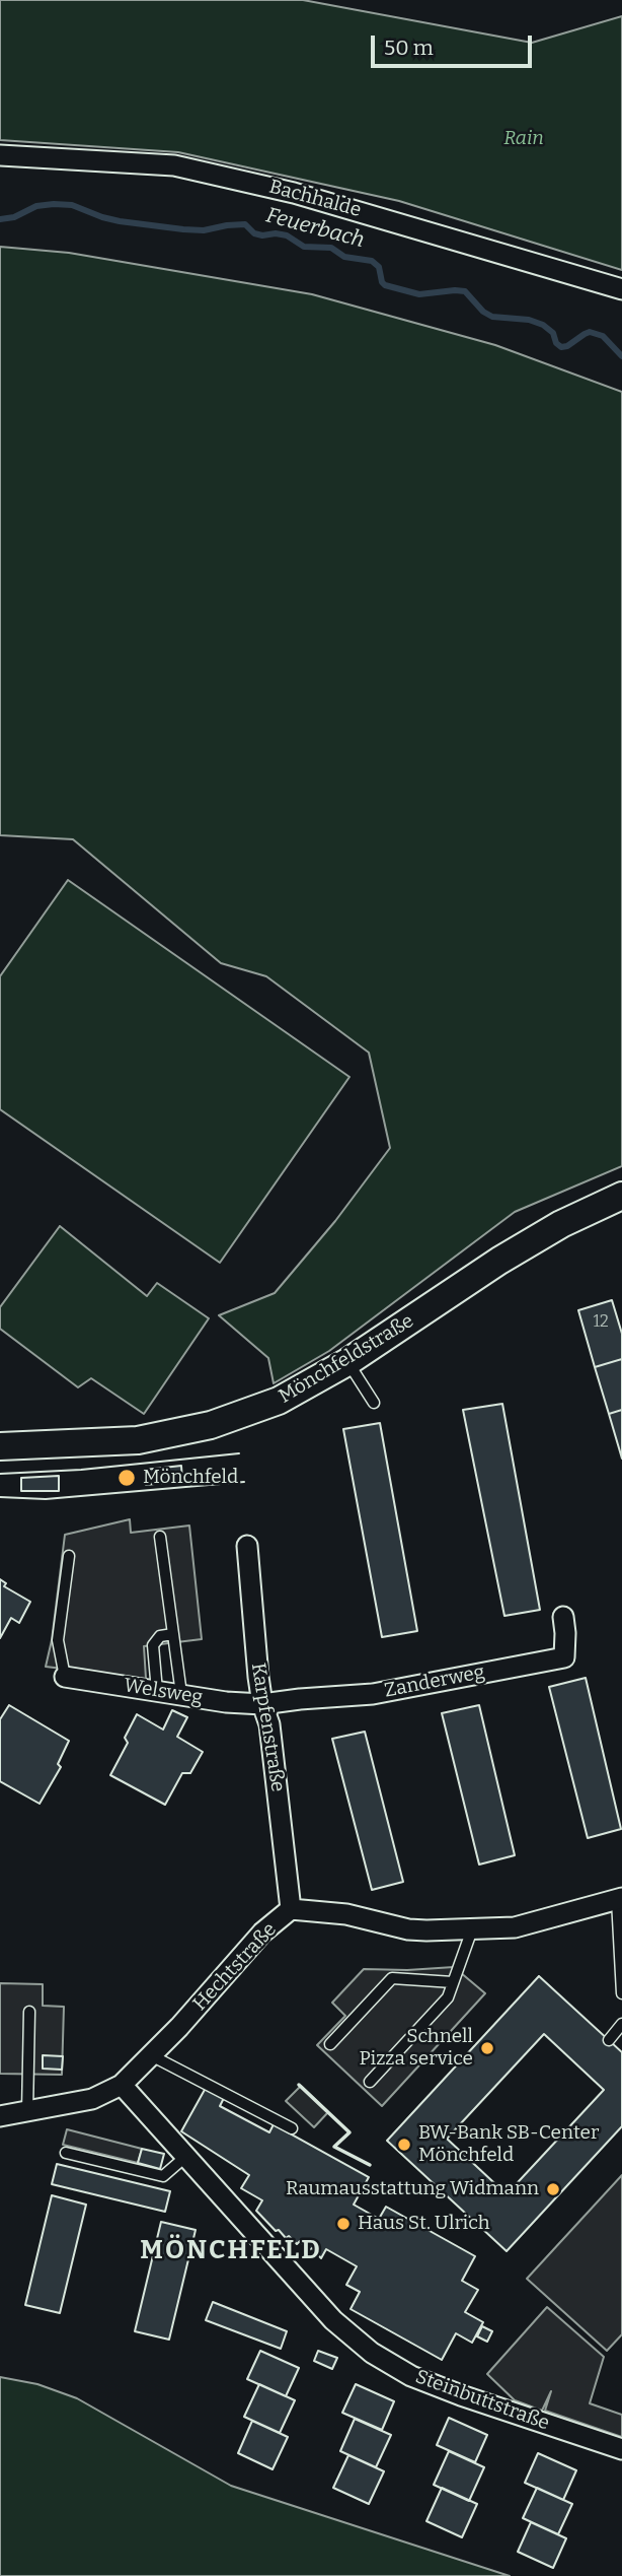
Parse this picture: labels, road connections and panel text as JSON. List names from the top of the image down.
{
  "streets": {
    "main road": ["Mönchfeldstraße"],
    "street": [
      "Bachhalde",
      "Zanderweg",
      "Welsweg",
      "Karpfenstraße",
      "Hechtstraße",
      "Steinbuttstraße"
    ]
  },
  "crossings": [
    ["Zanderweg", "Welsweg"],
    ["Zanderweg", "Karpfenstraße"],
    ["Welsweg", "Karpfenstraße"],
    ["Karpfenstraße", "Hechtstraße"],
    ["Hechtstraße", "Steinbuttstraße"]
  ],
  "districts": ["MÖNCHFELD"],
  "water": ["Feuerbach"],
  "parks": ["Rain"],
  "places": [
    "Mönchfeld",
    "Schnell Pizza service",
    "BW-Bank SB-Center Mönchfeld",
    "Raumausstattung Widmann",
    "Haus St. Ulrich"
  ],
  "house_numbers": ["12"],
  "scale_bar": "50 m"
}
